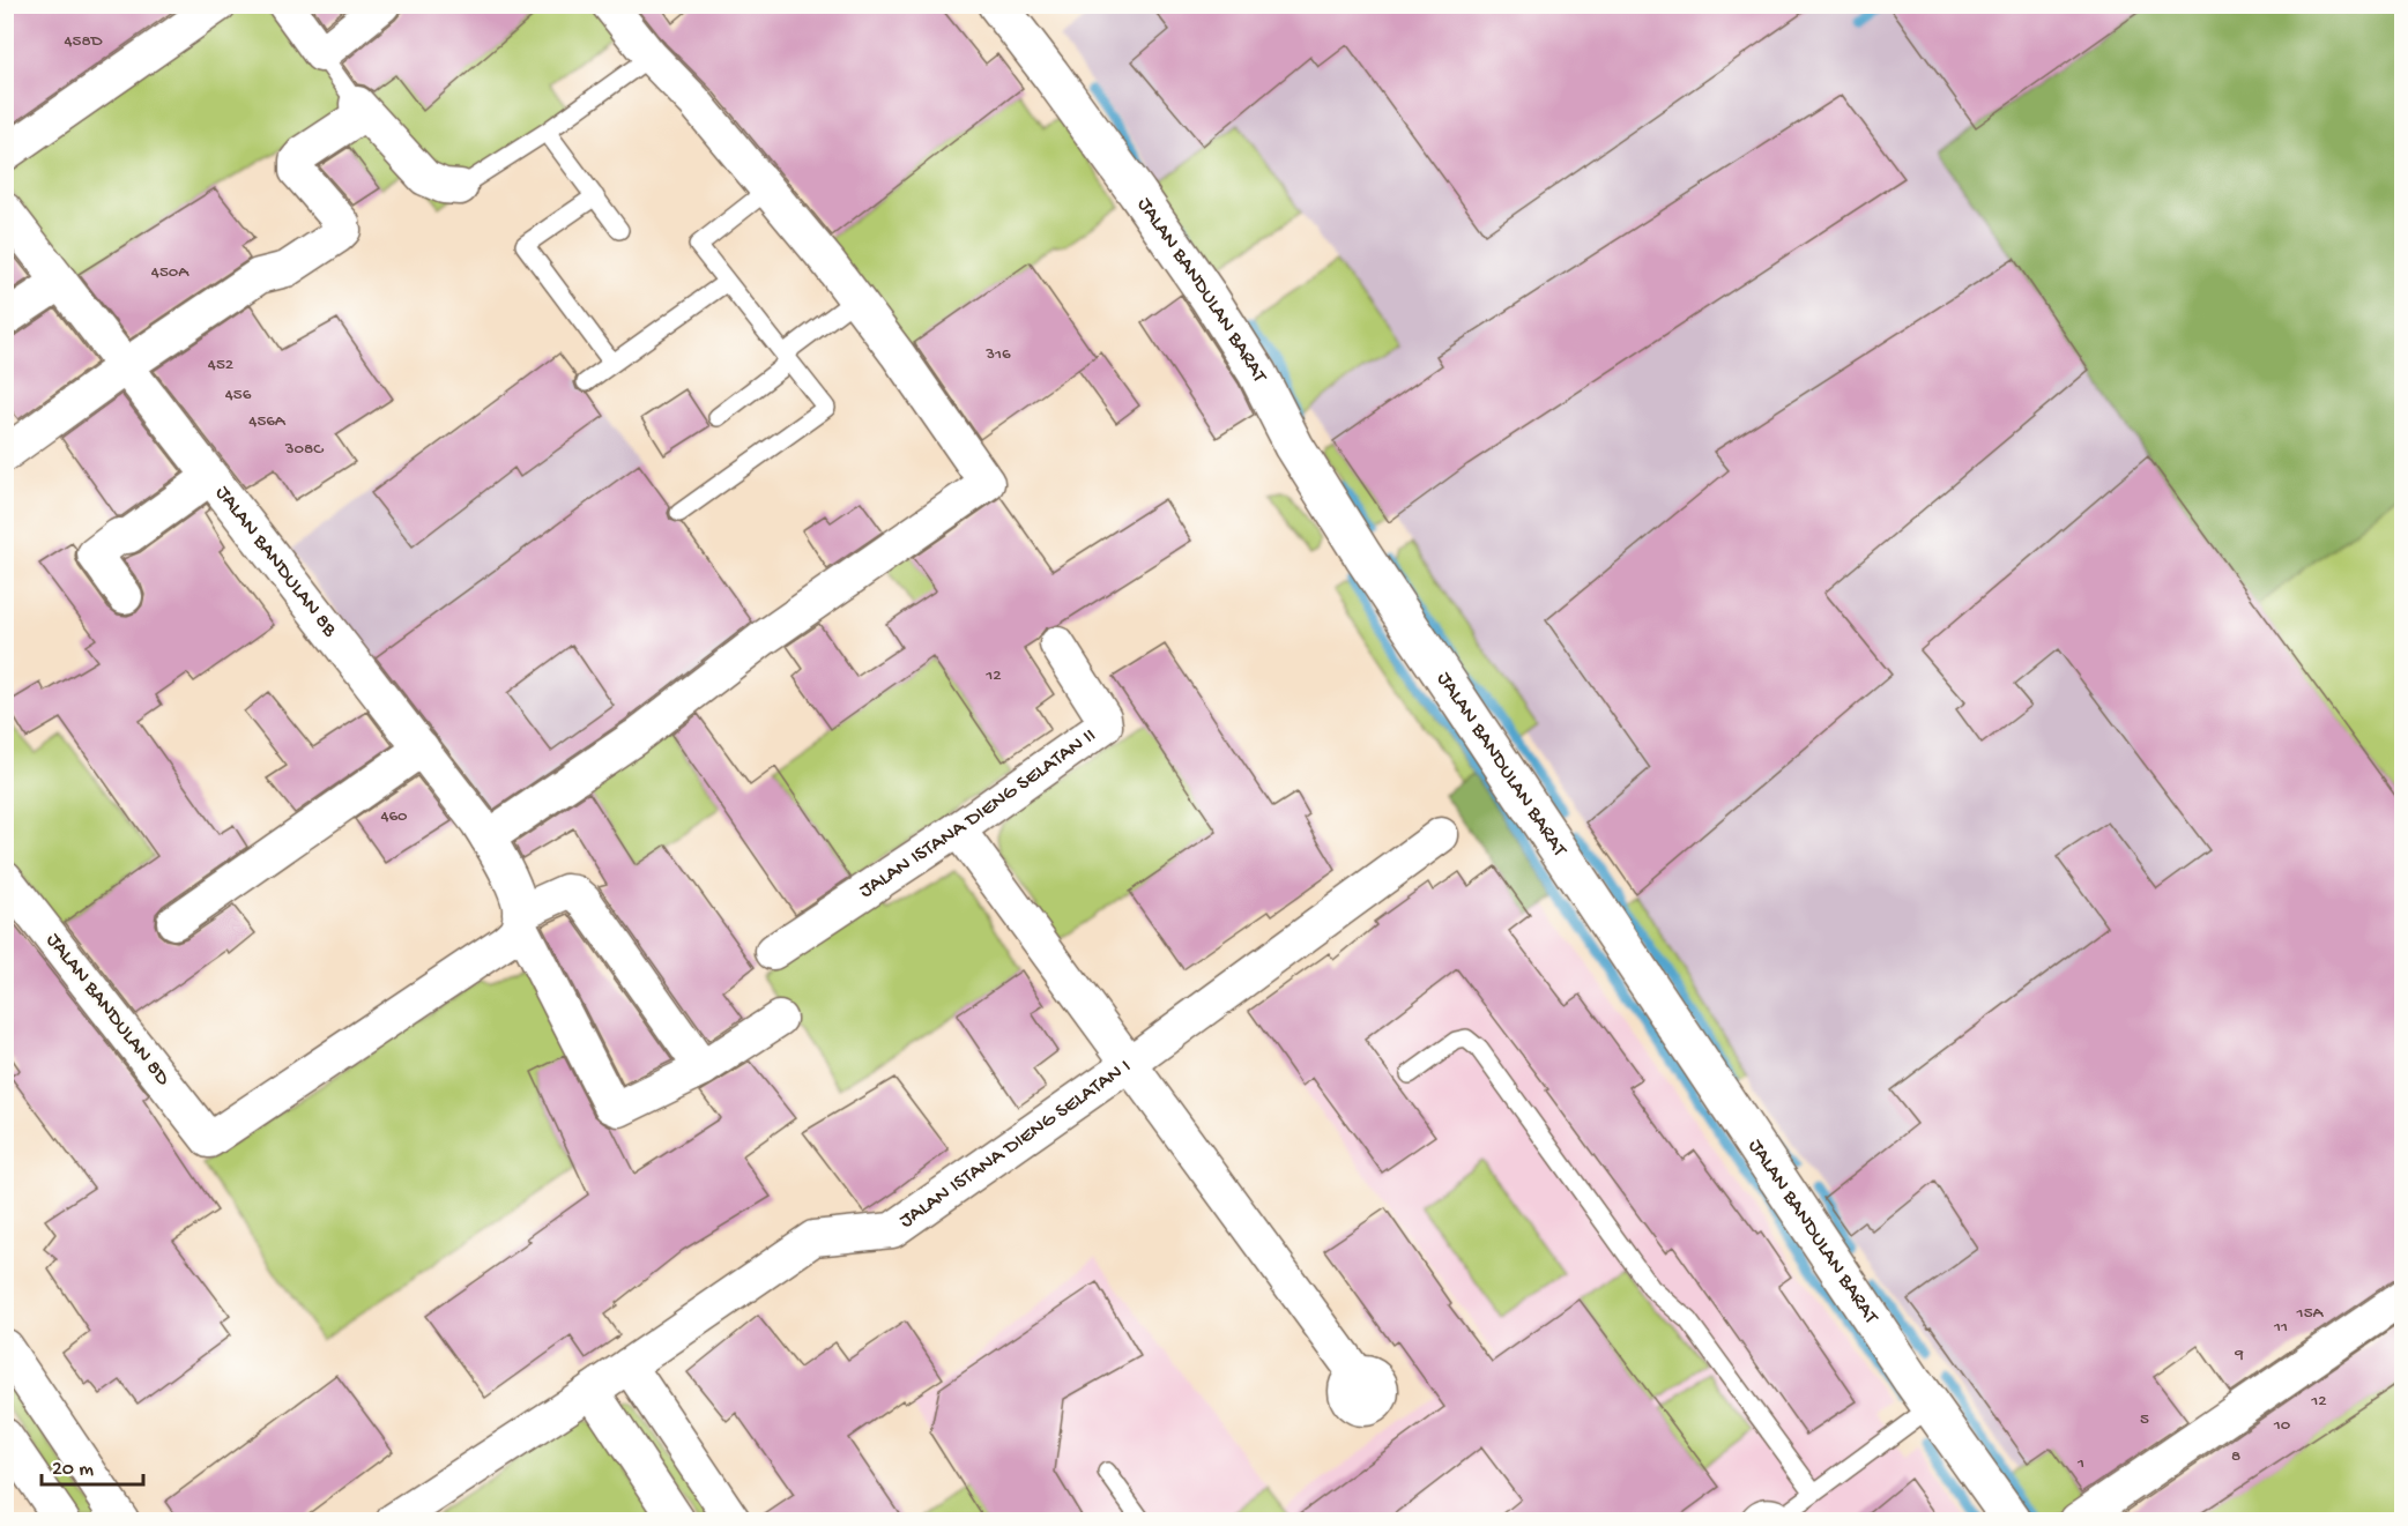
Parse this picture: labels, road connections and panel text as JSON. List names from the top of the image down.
{
  "streets": {
    "street": [
      "JALAN BANDULAN BARAT",
      "JALAN BANDULAN 8B",
      "JALAN ISTANA DIENG SELATAN II",
      "JALAN BANDULAN 8D",
      "JALAN ISTANA DIENG SELATAN I"
    ]
  },
  "crossings": [
    ["JALAN BANDULAN 8B", "JALAN BANDULAN 8D"]
  ],
  "house_numbers": [
    "458D",
    "450A",
    "316",
    "452",
    "456",
    "456A",
    "308C",
    "12",
    "460",
    "15A",
    "11",
    "9",
    "12",
    "5",
    "10",
    "8",
    "1"
  ],
  "scale_bar": "20 m"
}
